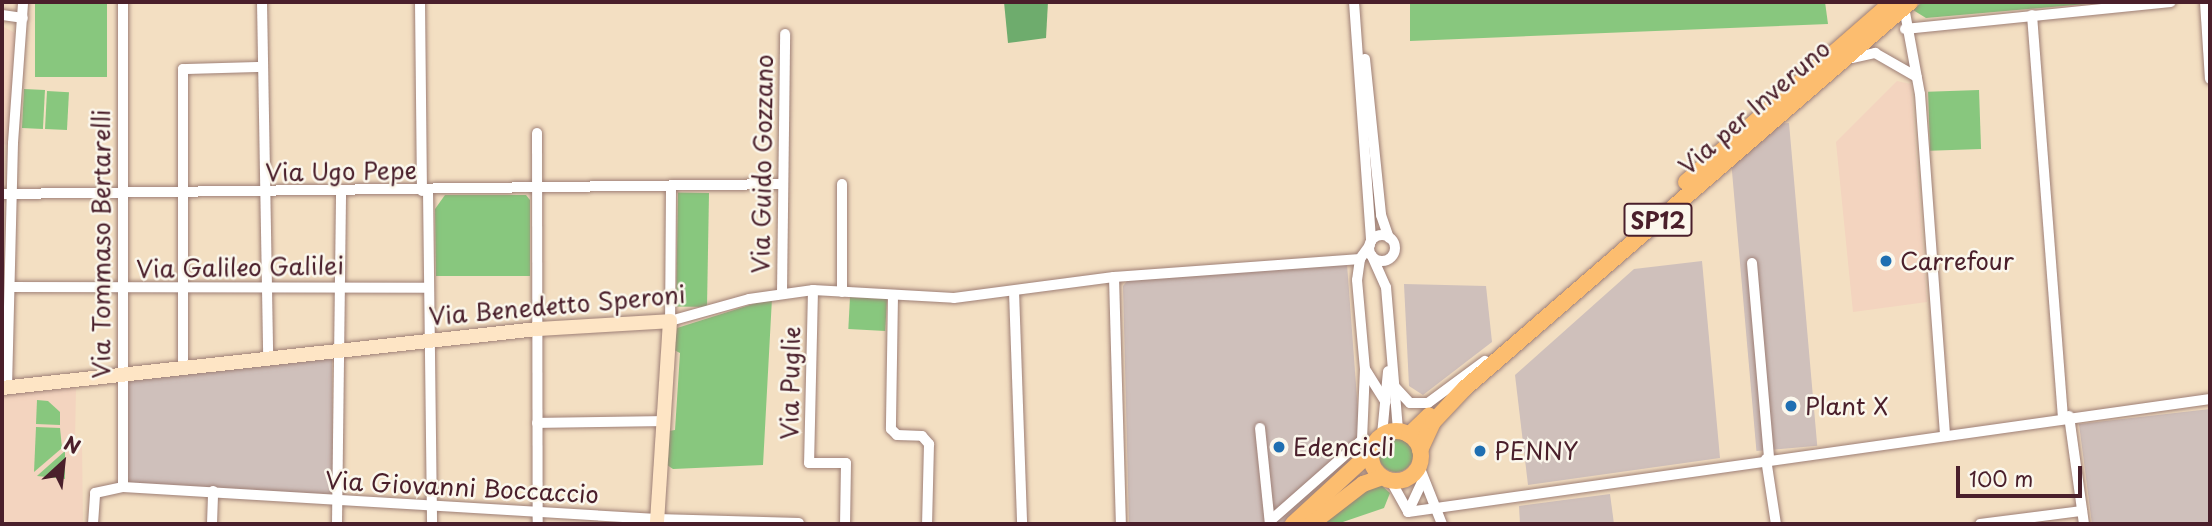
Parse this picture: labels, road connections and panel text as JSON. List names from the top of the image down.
{
  "streets": {
    "main road": ["Via per Inveruno", "SP12"],
    "street": [
      "Via Guido Gozzano",
      "Via Ugo Pepe",
      "Via Tommaso Bertarelli",
      "Via Galileo Galilei",
      "Via Benedetto Speroni",
      "Via Puglie",
      "Via Giovanni Boccaccio"
    ]
  },
  "crossings": [
    ["Via Guido Gozzano", "Via Ugo Pepe"],
    ["Via Guido Gozzano", "Via Benedetto Speroni"],
    ["Via Ugo Pepe", "Via Tommaso Bertarelli"],
    ["Via Tommaso Bertarelli", "Via Galileo Galilei"],
    ["Via Tommaso Bertarelli", "Via Benedetto Speroni"],
    ["Via Tommaso Bertarelli", "Via Giovanni Boccaccio"],
    ["Via Benedetto Speroni", "Via Puglie"]
  ],
  "places": [
    "Carrefour",
    "Plant X",
    "Edencicli",
    "PENNY"
  ],
  "scale_bar": "100 m",
  "north": "top right"
}
